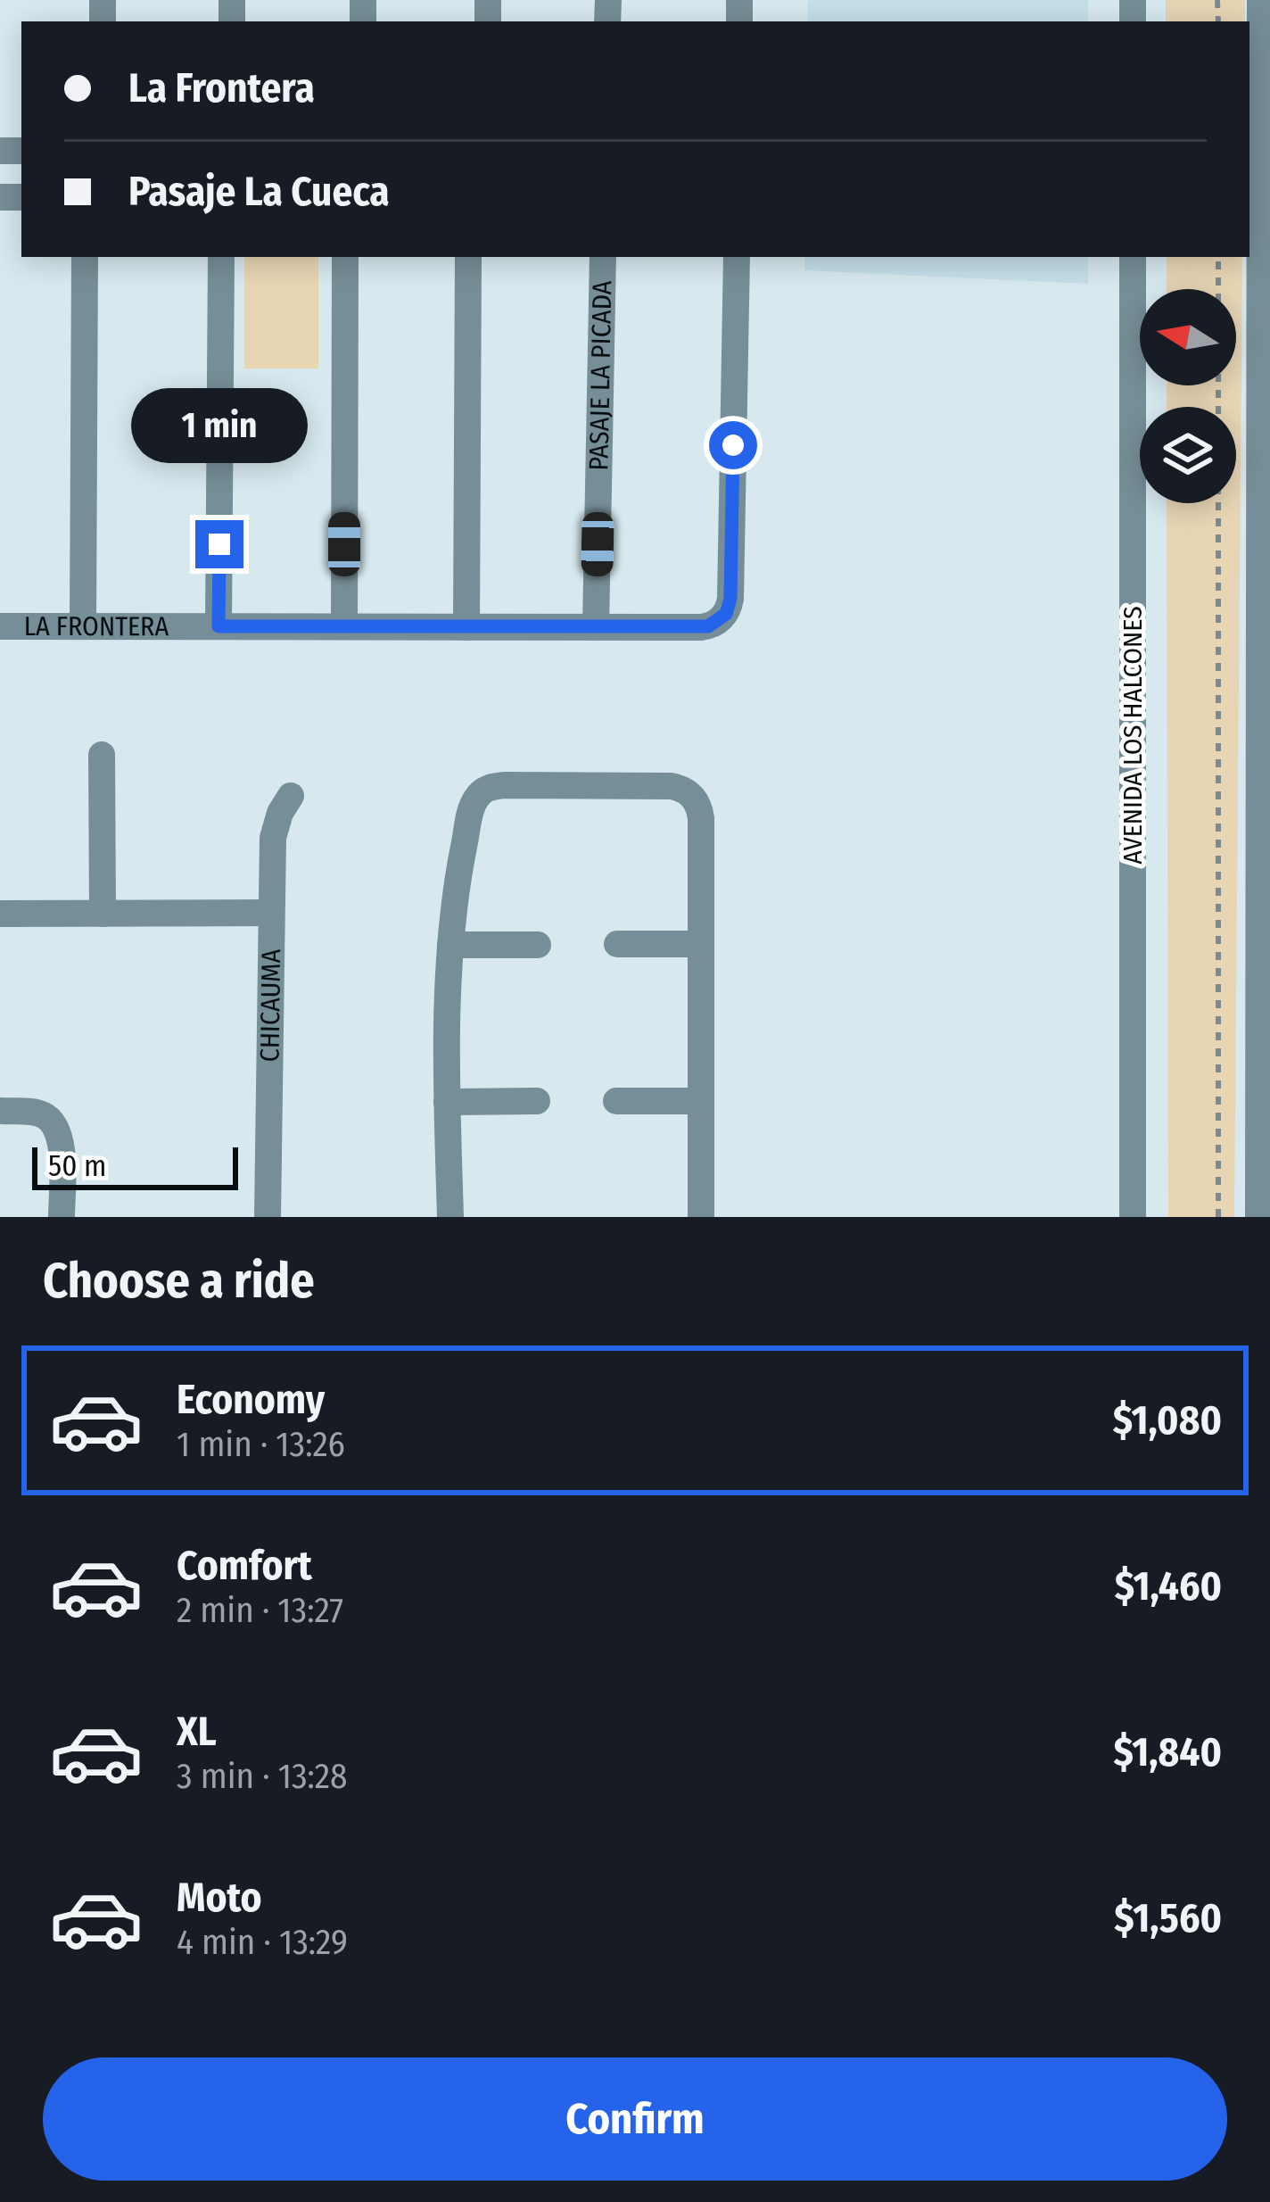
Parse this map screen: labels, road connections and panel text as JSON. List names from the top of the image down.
{
  "streets": {
    "street": [
      "PASAJE LA PICADA",
      "LA FRONTERA",
      "AVENIDA LOS HALCONES",
      "CHICAUMA"
    ]
  },
  "crossings": [
    ["PASAJE LA PICADA", "LA FRONTERA"]
  ],
  "scale_bar": "50 m",
  "north": "left",
  "page": {
    "banner": ["La Frontera", "Pasaje La Cueca"],
    "bubble": "1 min",
    "scale": "50 m",
    "heading": "Choose a ride",
    "list": [
      {
        "name": "Economy",
        "note": "1 min · 13:26",
        "value": "$1,080"
      },
      {
        "name": "Comfort",
        "note": "2 min · 13:27",
        "value": "$1,460"
      },
      {
        "name": "XL",
        "note": "3 min · 13:28",
        "value": "$1,840"
      },
      {
        "name": "Moto",
        "note": "4 min · 13:29",
        "value": "$1,560"
      }
    ],
    "buttons": "Confirm"
  }
}
